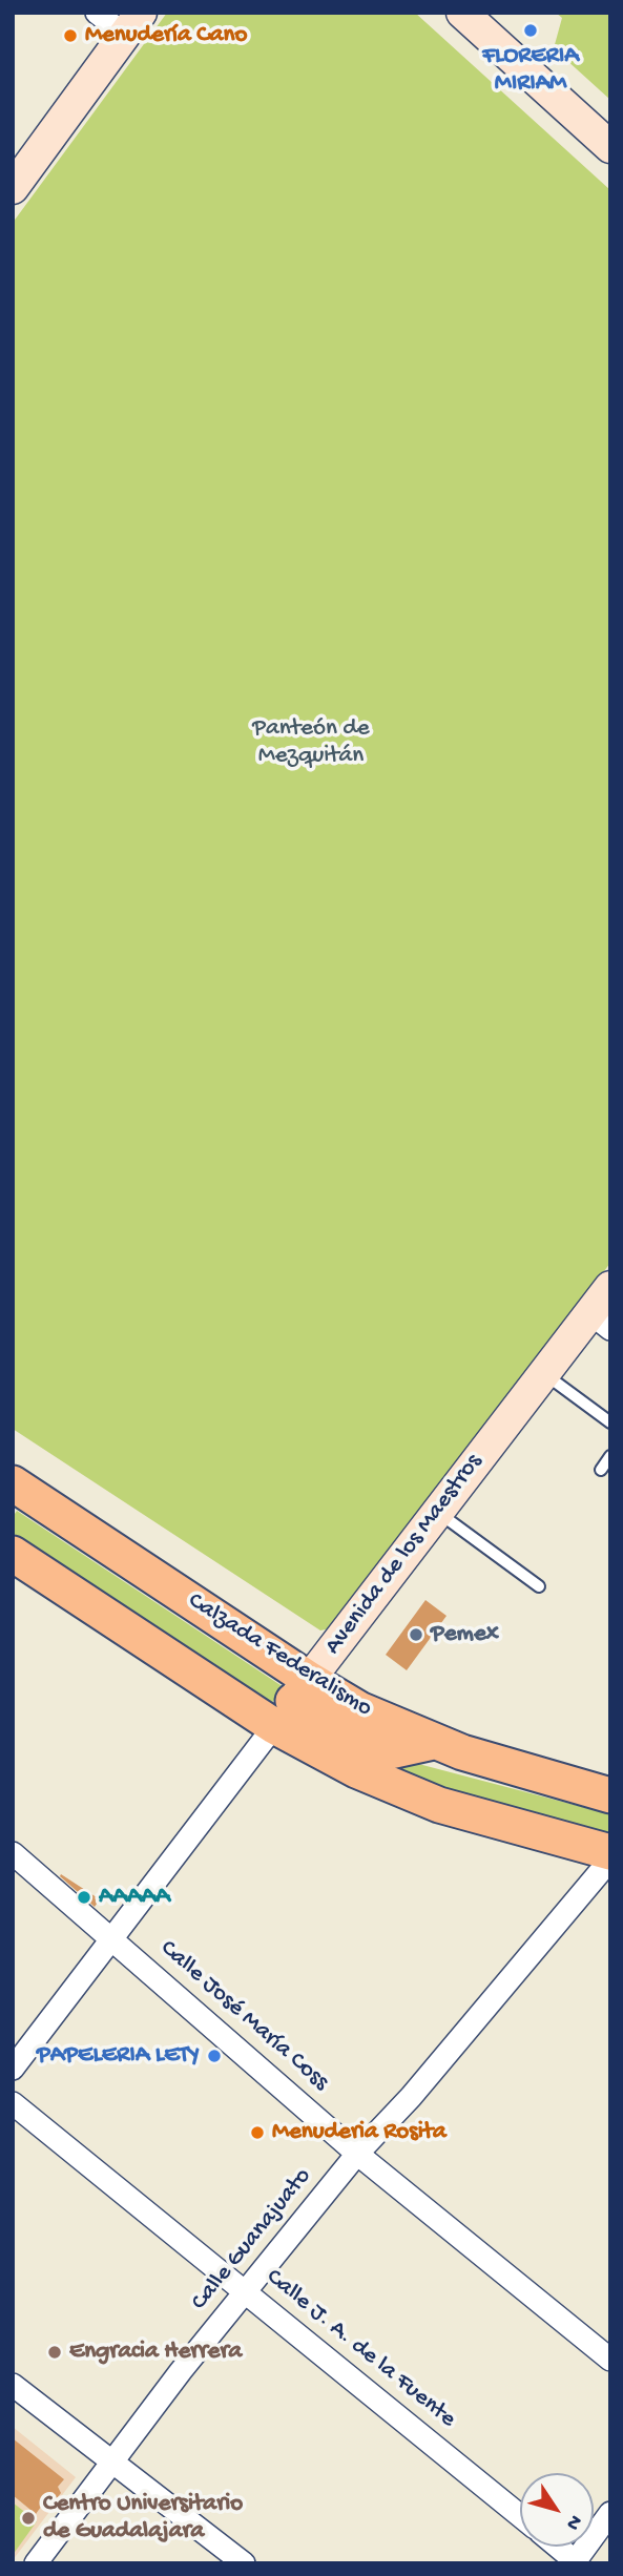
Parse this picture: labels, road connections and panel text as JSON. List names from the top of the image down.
{
  "streets": {
    "main road": ["Calzada Federalismo"],
    "street": [
      "Avenida de los Maestros",
      "Calle José María Coss",
      "Calle Guanajuato",
      "Calle J. A. de la Fuente"
    ]
  },
  "crossings": [
    ["Avenida de los Maestros", "Calzada Federalismo"],
    ["Avenida de los Maestros", "Calle José María Coss"],
    ["Calle José María Coss", "Calle Guanajuato"],
    ["Calle Guanajuato", "Calle J. A. de la Fuente"]
  ],
  "parks": ["Panteón de Mezquitán"],
  "places": [
    "FLORERIA MIRIAM",
    "Menudería Cano",
    "Pemex",
    "AAAAA",
    "PAPELERIA LETY",
    "Menuderia Rosita",
    "Engracia Herrera",
    "Centro Universitario de Guadalajara"
  ],
  "north": "bottom right"
}
